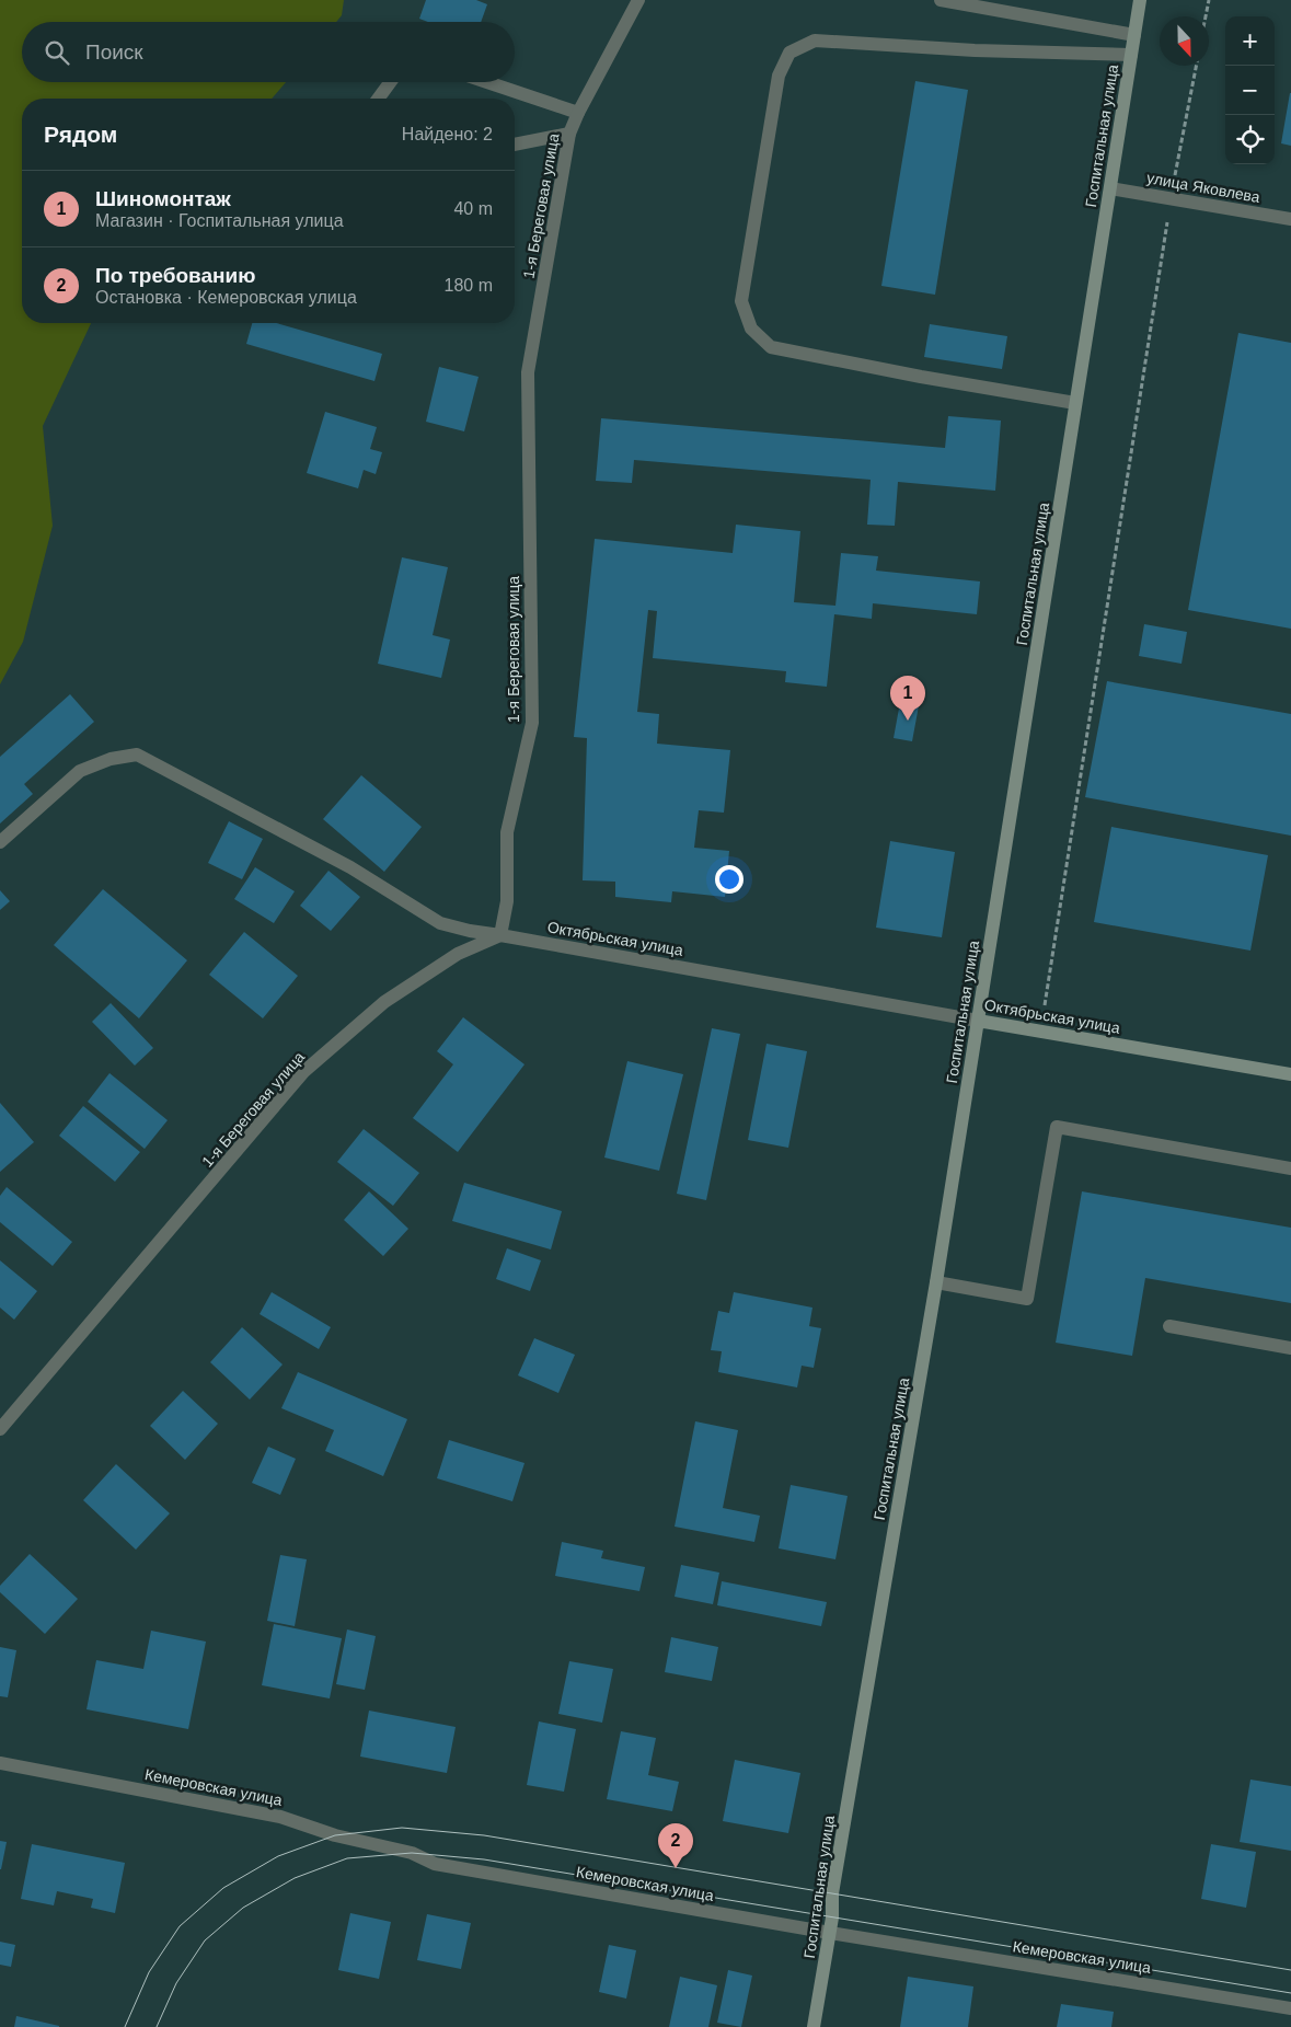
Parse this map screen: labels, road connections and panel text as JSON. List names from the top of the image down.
{
  "streets": {
    "main road": ["Госпитальная улица", "Октябрьская улица"],
    "street": ["улица Яковлева", "1-я Береговая улица", "Кемеровская улица"]
  },
  "crossings": [
    ["Госпитальная улица", "улица Яковлева"],
    ["Госпитальная улица", "Октябрьская улица"],
    ["Госпитальная улица", "Кемеровская улица"],
    ["1-я Береговая улица", "Октябрьская улица"]
  ],
  "north": "bottom",
  "page": {
    "map_buttons": ["+", "−"],
    "search": "Поиск",
    "heading": ["Рядом", "Найдено: 2"],
    "list": [
      {
        "mark": "1",
        "name": "Шиномонтаж",
        "note": "Магазин · Госпитальная улица",
        "value": "40 m"
      },
      {
        "mark": "2",
        "name": "По требованию",
        "note": "Остановка · Кемеровская улица",
        "value": "180 m"
      }
    ],
    "pins": ["1", "2"]
  }
}
